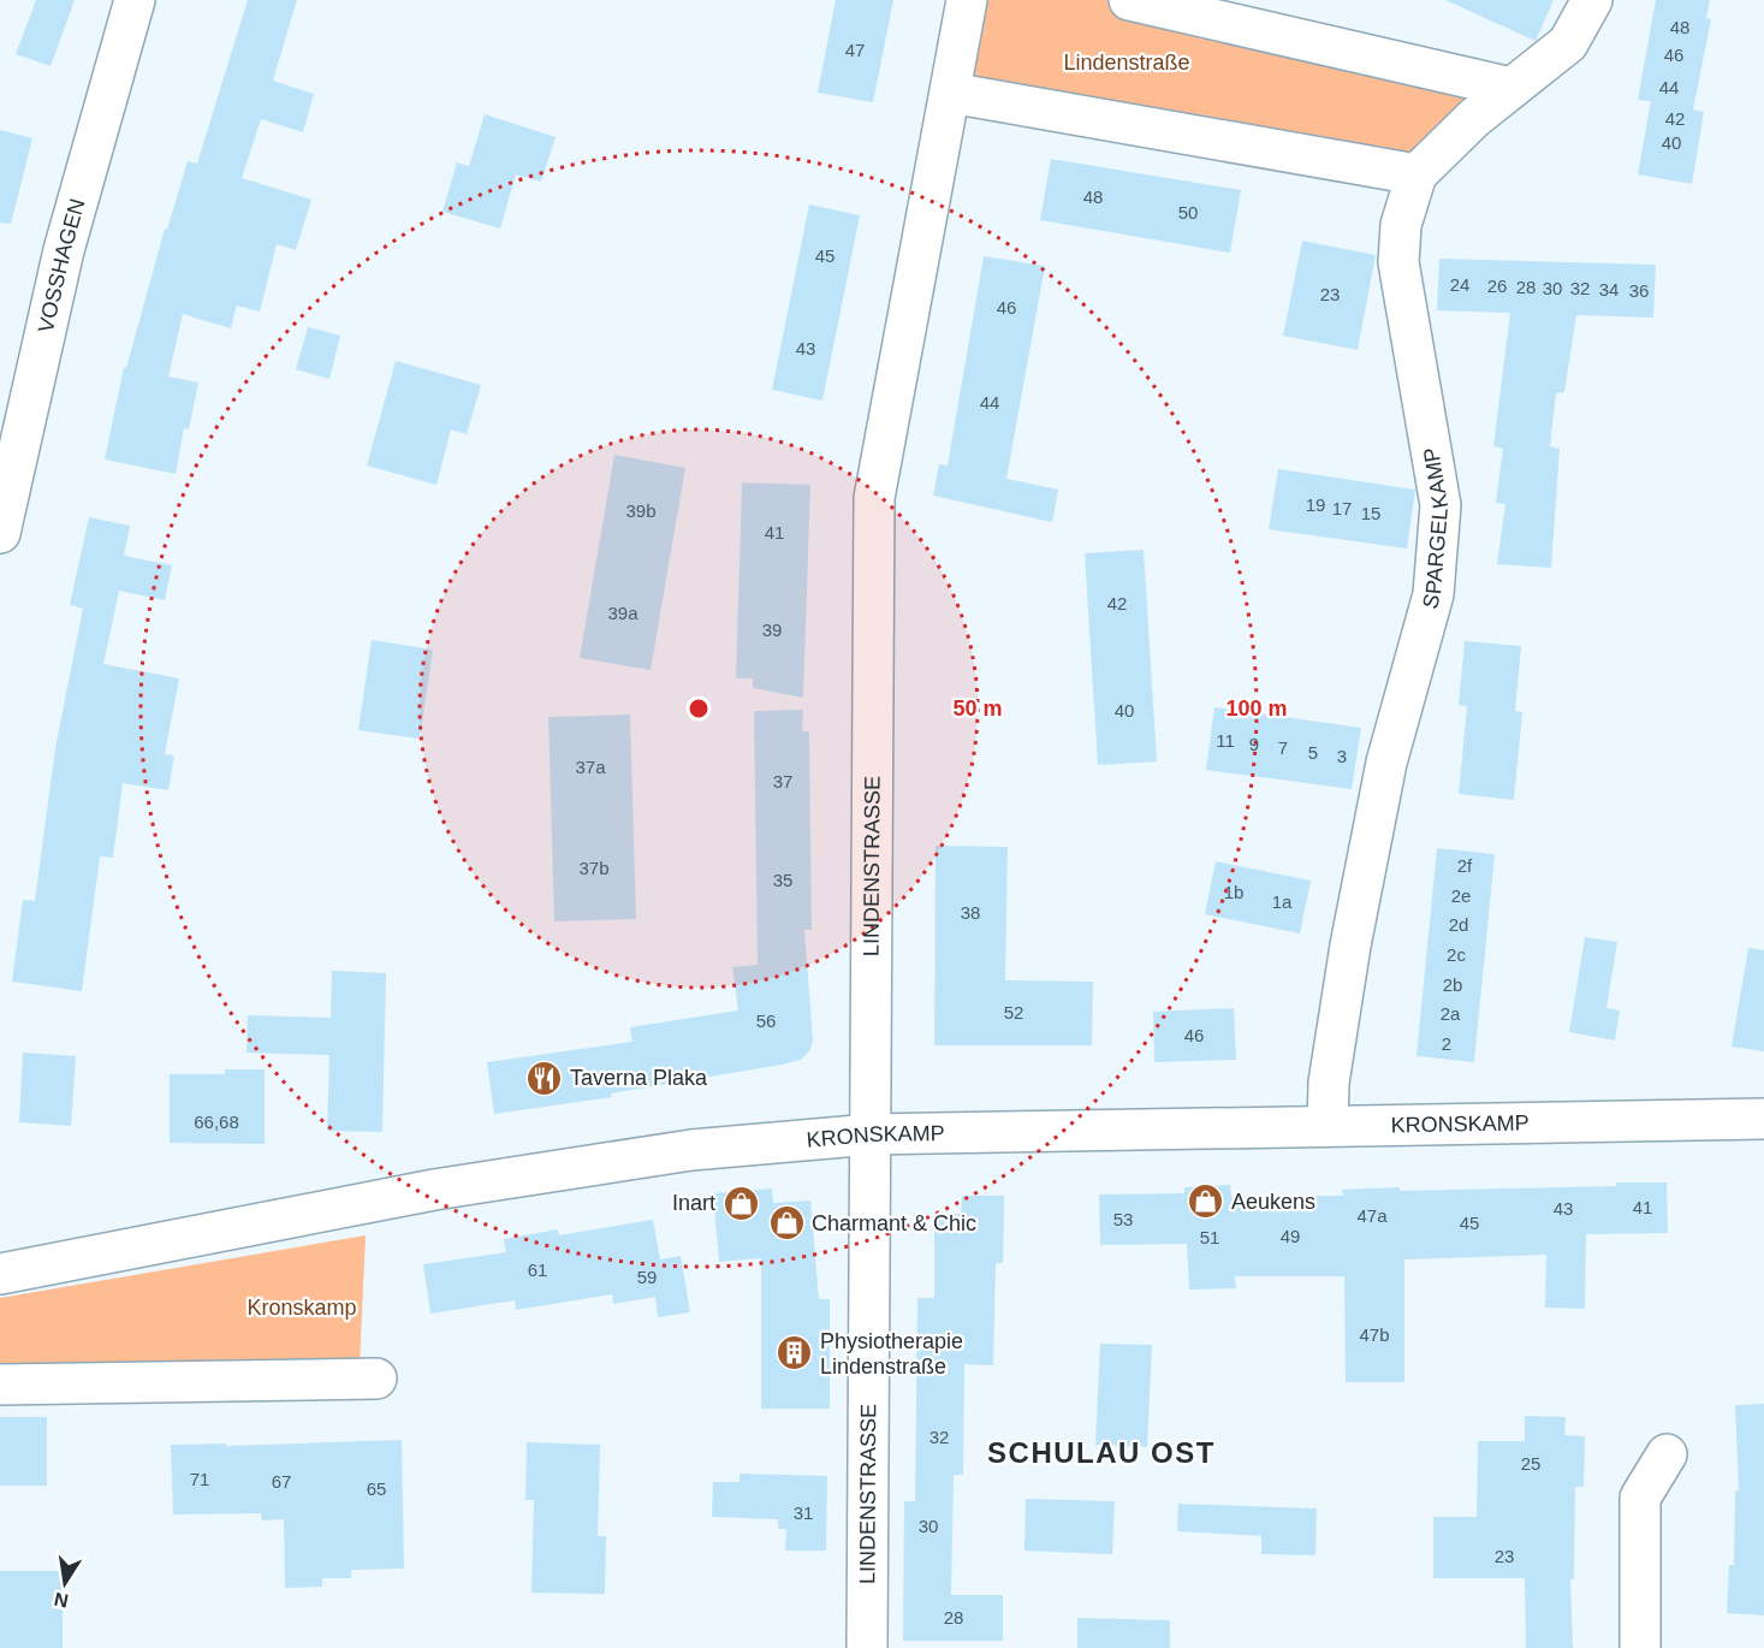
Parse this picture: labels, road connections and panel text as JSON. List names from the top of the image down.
{
  "streets": {
    "street": [
      "VOSSHAGEN",
      "SPARGELKAMP",
      "LINDENSTRASSE",
      "KRONSKAMP"
    ]
  },
  "crossings": [
    ["SPARGELKAMP", "KRONSKAMP"],
    ["LINDENSTRASSE", "KRONSKAMP"]
  ],
  "districts": ["SCHULAU OST"],
  "parks": ["Lindenstraße", "Kronskamp"],
  "places": {
    "restaurant": ["Taverna Plaka"],
    "shop": ["Aeukens", "Inart", "Charmant & Chic"],
    "building": ["Physiotherapie Lindenstraße"]
  },
  "house_numbers": [
    "48",
    "47",
    "46",
    "44",
    "42",
    "40",
    "48",
    "50",
    "45",
    "24",
    "26",
    "28",
    "30",
    "32",
    "34",
    "36",
    "23",
    "46",
    "43",
    "44",
    "19",
    "17",
    "39b",
    "15",
    "41",
    "42",
    "39a",
    "39",
    "40",
    "11",
    "9",
    "7",
    "5",
    "3",
    "37a",
    "37",
    "2f",
    "37b",
    "35",
    "1b",
    "2e",
    "1a",
    "38",
    "2d",
    "2c",
    "2b",
    "52",
    "2a",
    "56",
    "46",
    "2",
    "66,68",
    "41",
    "43",
    "47a",
    "53",
    "45",
    "49",
    "51",
    "61",
    "59",
    "47b",
    "32",
    "25",
    "71",
    "67",
    "65",
    "31",
    "30",
    "23",
    "28"
  ],
  "north": "bottom",
  "rings": ["50 m", "100 m"]
}
